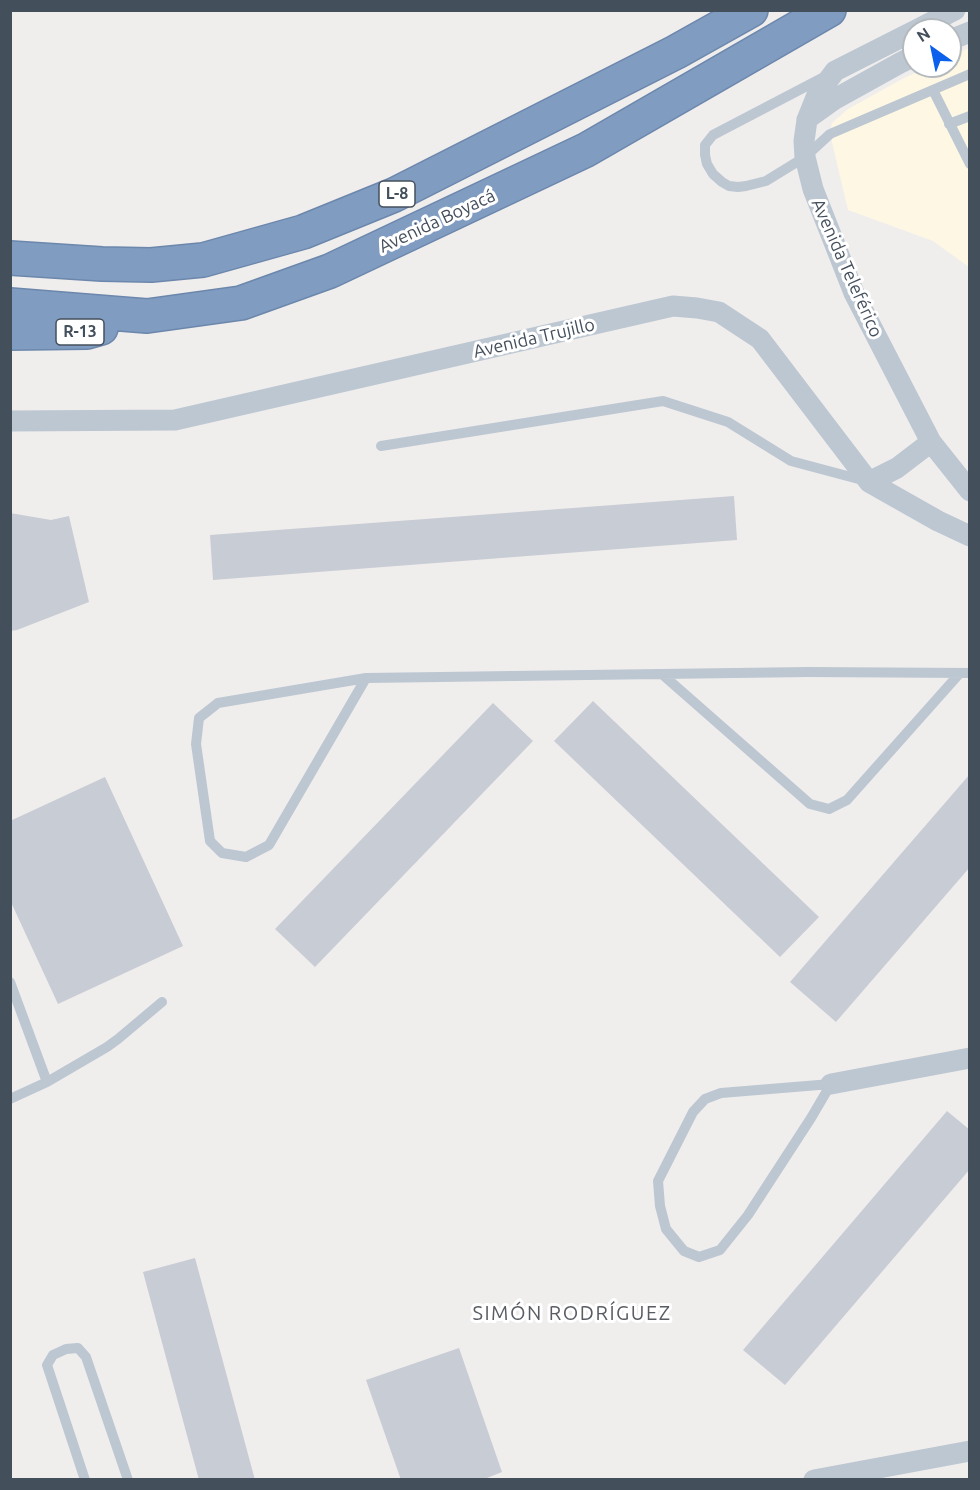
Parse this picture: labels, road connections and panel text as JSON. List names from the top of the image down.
{
  "streets": {
    "highway": ["L-8", "Avenida Boyacá", "R-13"],
    "street": ["Avenida Teleférico", "Avenida Trujillo"]
  },
  "crossings": [
    ["Avenida Boyacá", "R-13"]
  ],
  "districts": ["SIMÓN RODRÍGUEZ"],
  "north": "top left"
}
